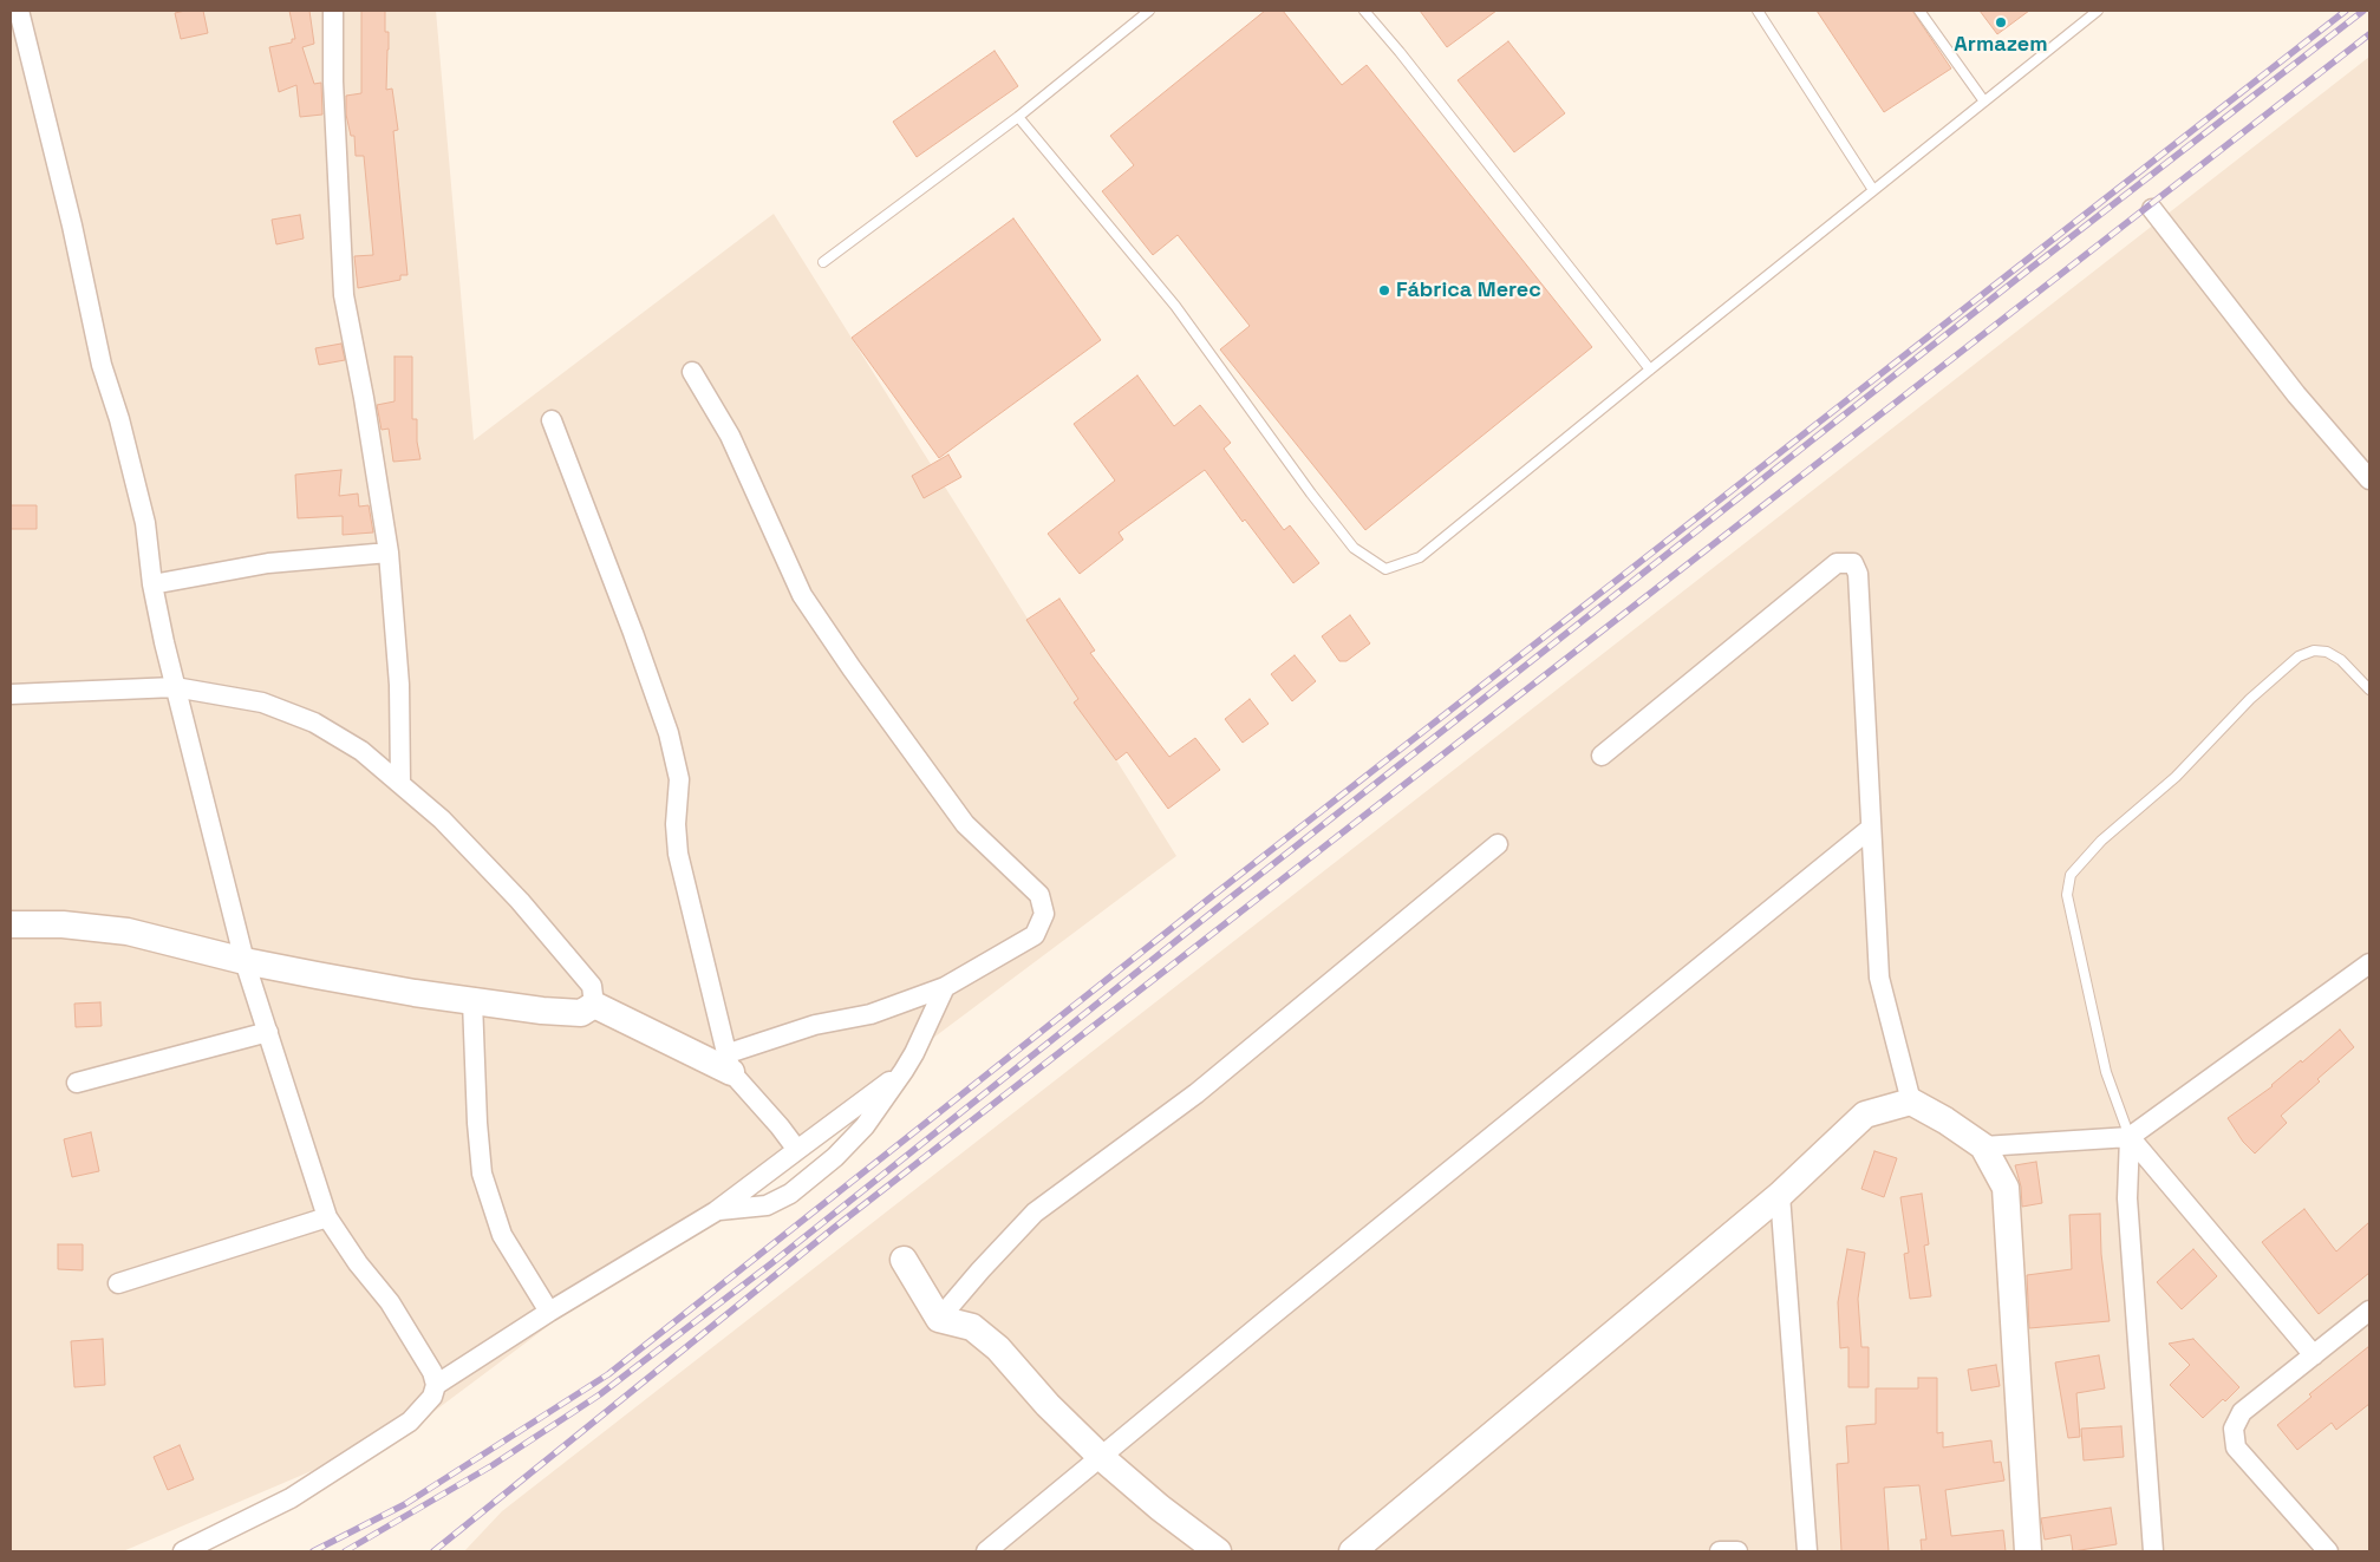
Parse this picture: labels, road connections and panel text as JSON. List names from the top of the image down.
{
  "places": ["Armazem", "Fábrica Merec"]
}
